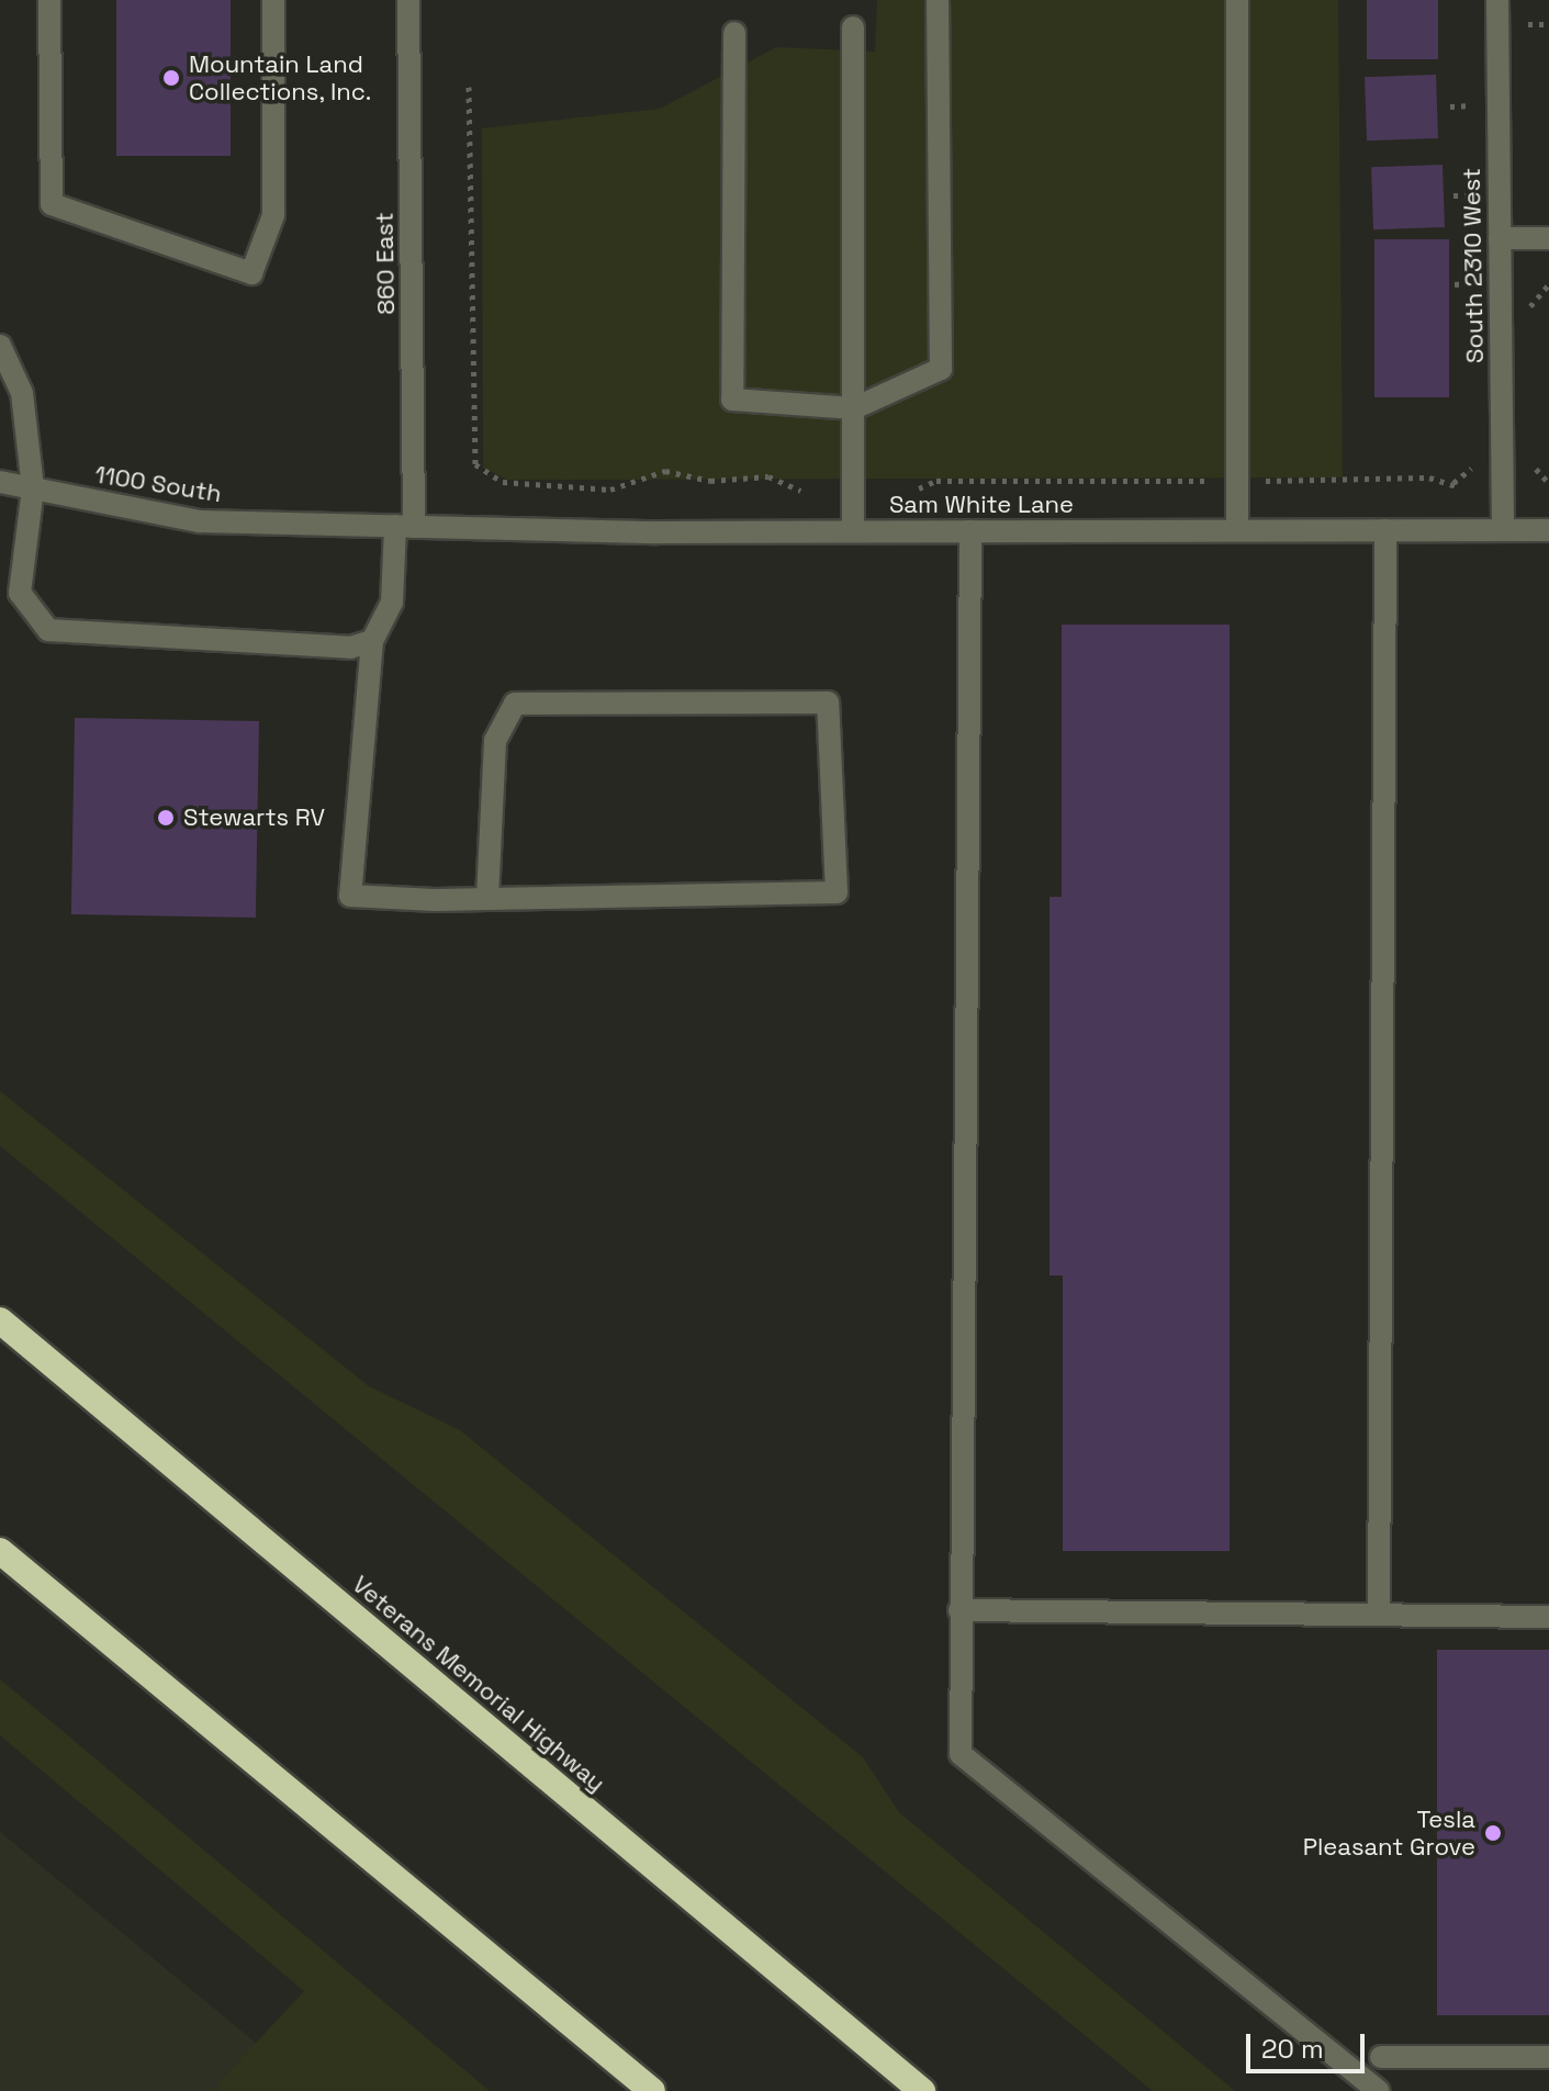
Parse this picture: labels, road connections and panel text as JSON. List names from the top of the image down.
{
  "streets": {
    "highway": ["Veterans Memorial Highway"],
    "street": [
      "860 East",
      "South 2310 West",
      "1100 South",
      "Sam White Lane"
    ]
  },
  "crossings": [
    ["860 East", "1100 South"],
    ["860 East", "Sam White Lane"],
    ["South 2310 West", "Sam White Lane"],
    ["1100 South", "Sam White Lane"]
  ],
  "places": ["Mountain Land Collections, Inc.", "Stewarts RV", "Tesla Pleasant Grove"],
  "scale_bar": "20 m"
}
